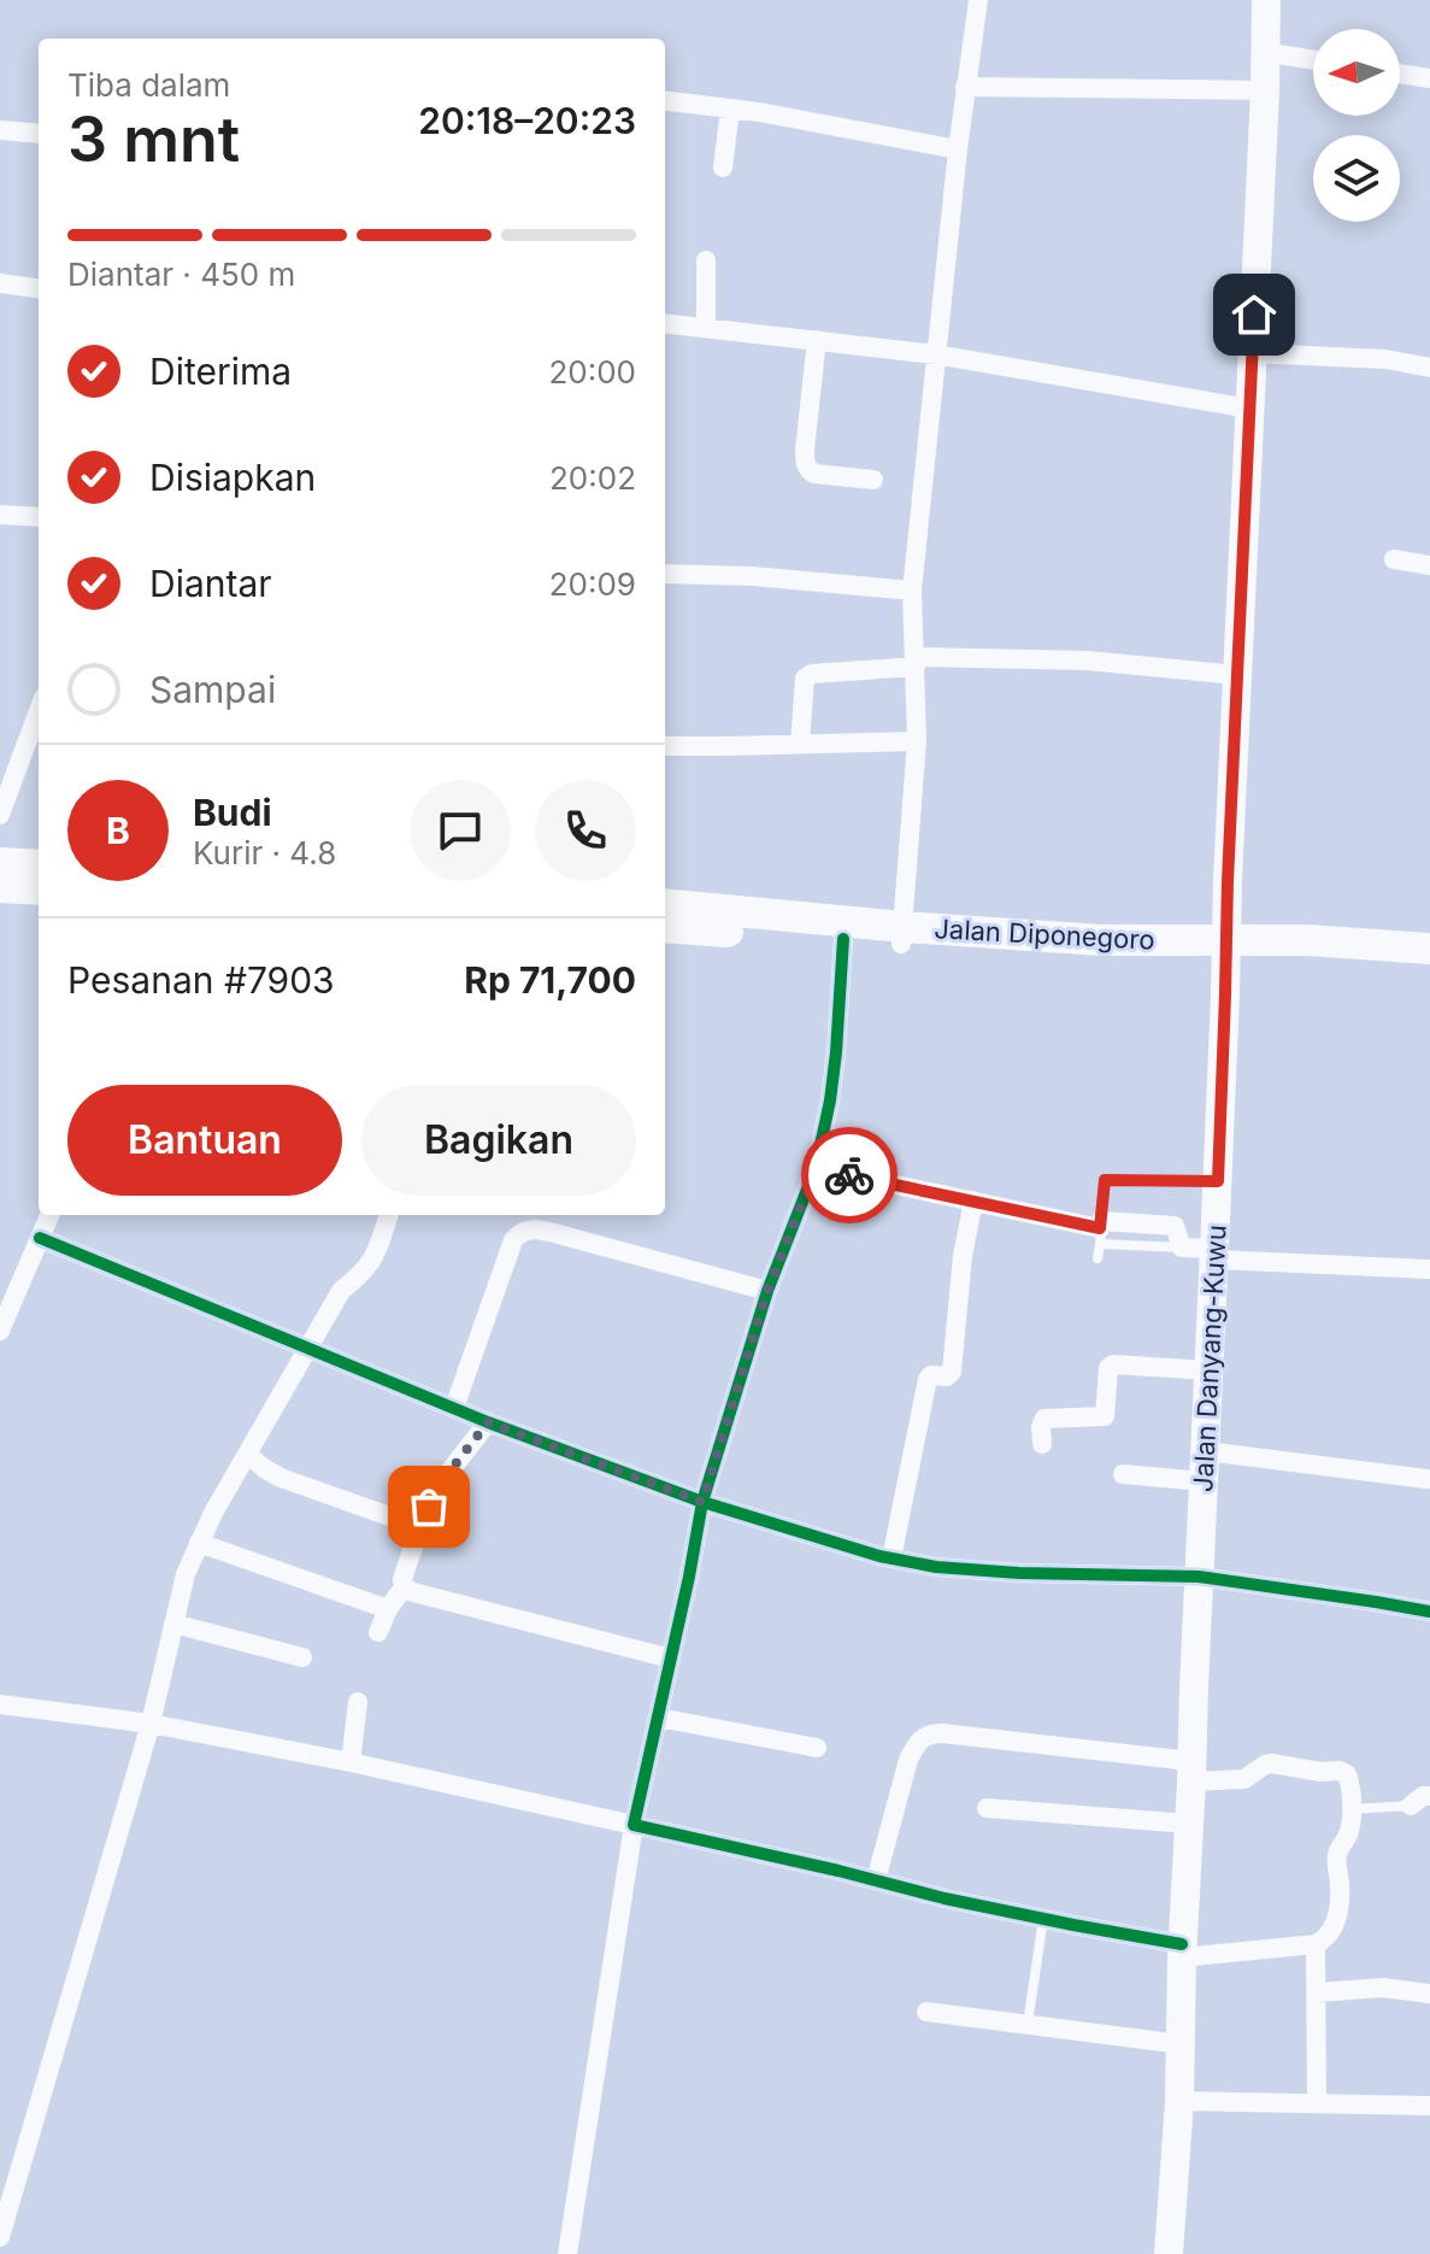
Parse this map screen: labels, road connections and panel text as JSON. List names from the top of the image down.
{
  "streets": {
    "main road": ["Jalan Diponegoro"],
    "street": ["Jalan Danyang-Kuwu"]
  },
  "crossings": [
    ["Jalan Diponegoro", "Jalan Danyang-Kuwu"]
  ],
  "north": "left",
  "page": {
    "heading": ["3 mnt", "Tiba dalam", "20:18–20:23"],
    "panel": [
      "Budi",
      "Kurir · 4.8",
      "Pesanan #7903",
      "Rp 71,700"
    ],
    "bar": "Diantar · 450 m",
    "list": [
      ["Diterima", "20:00"],
      ["Disiapkan", "20:02"],
      ["Diantar", "20:09"],
      "Sampai"
    ],
    "round": "B",
    "buttons": ["Bantuan", "Bagikan"]
  }
}
